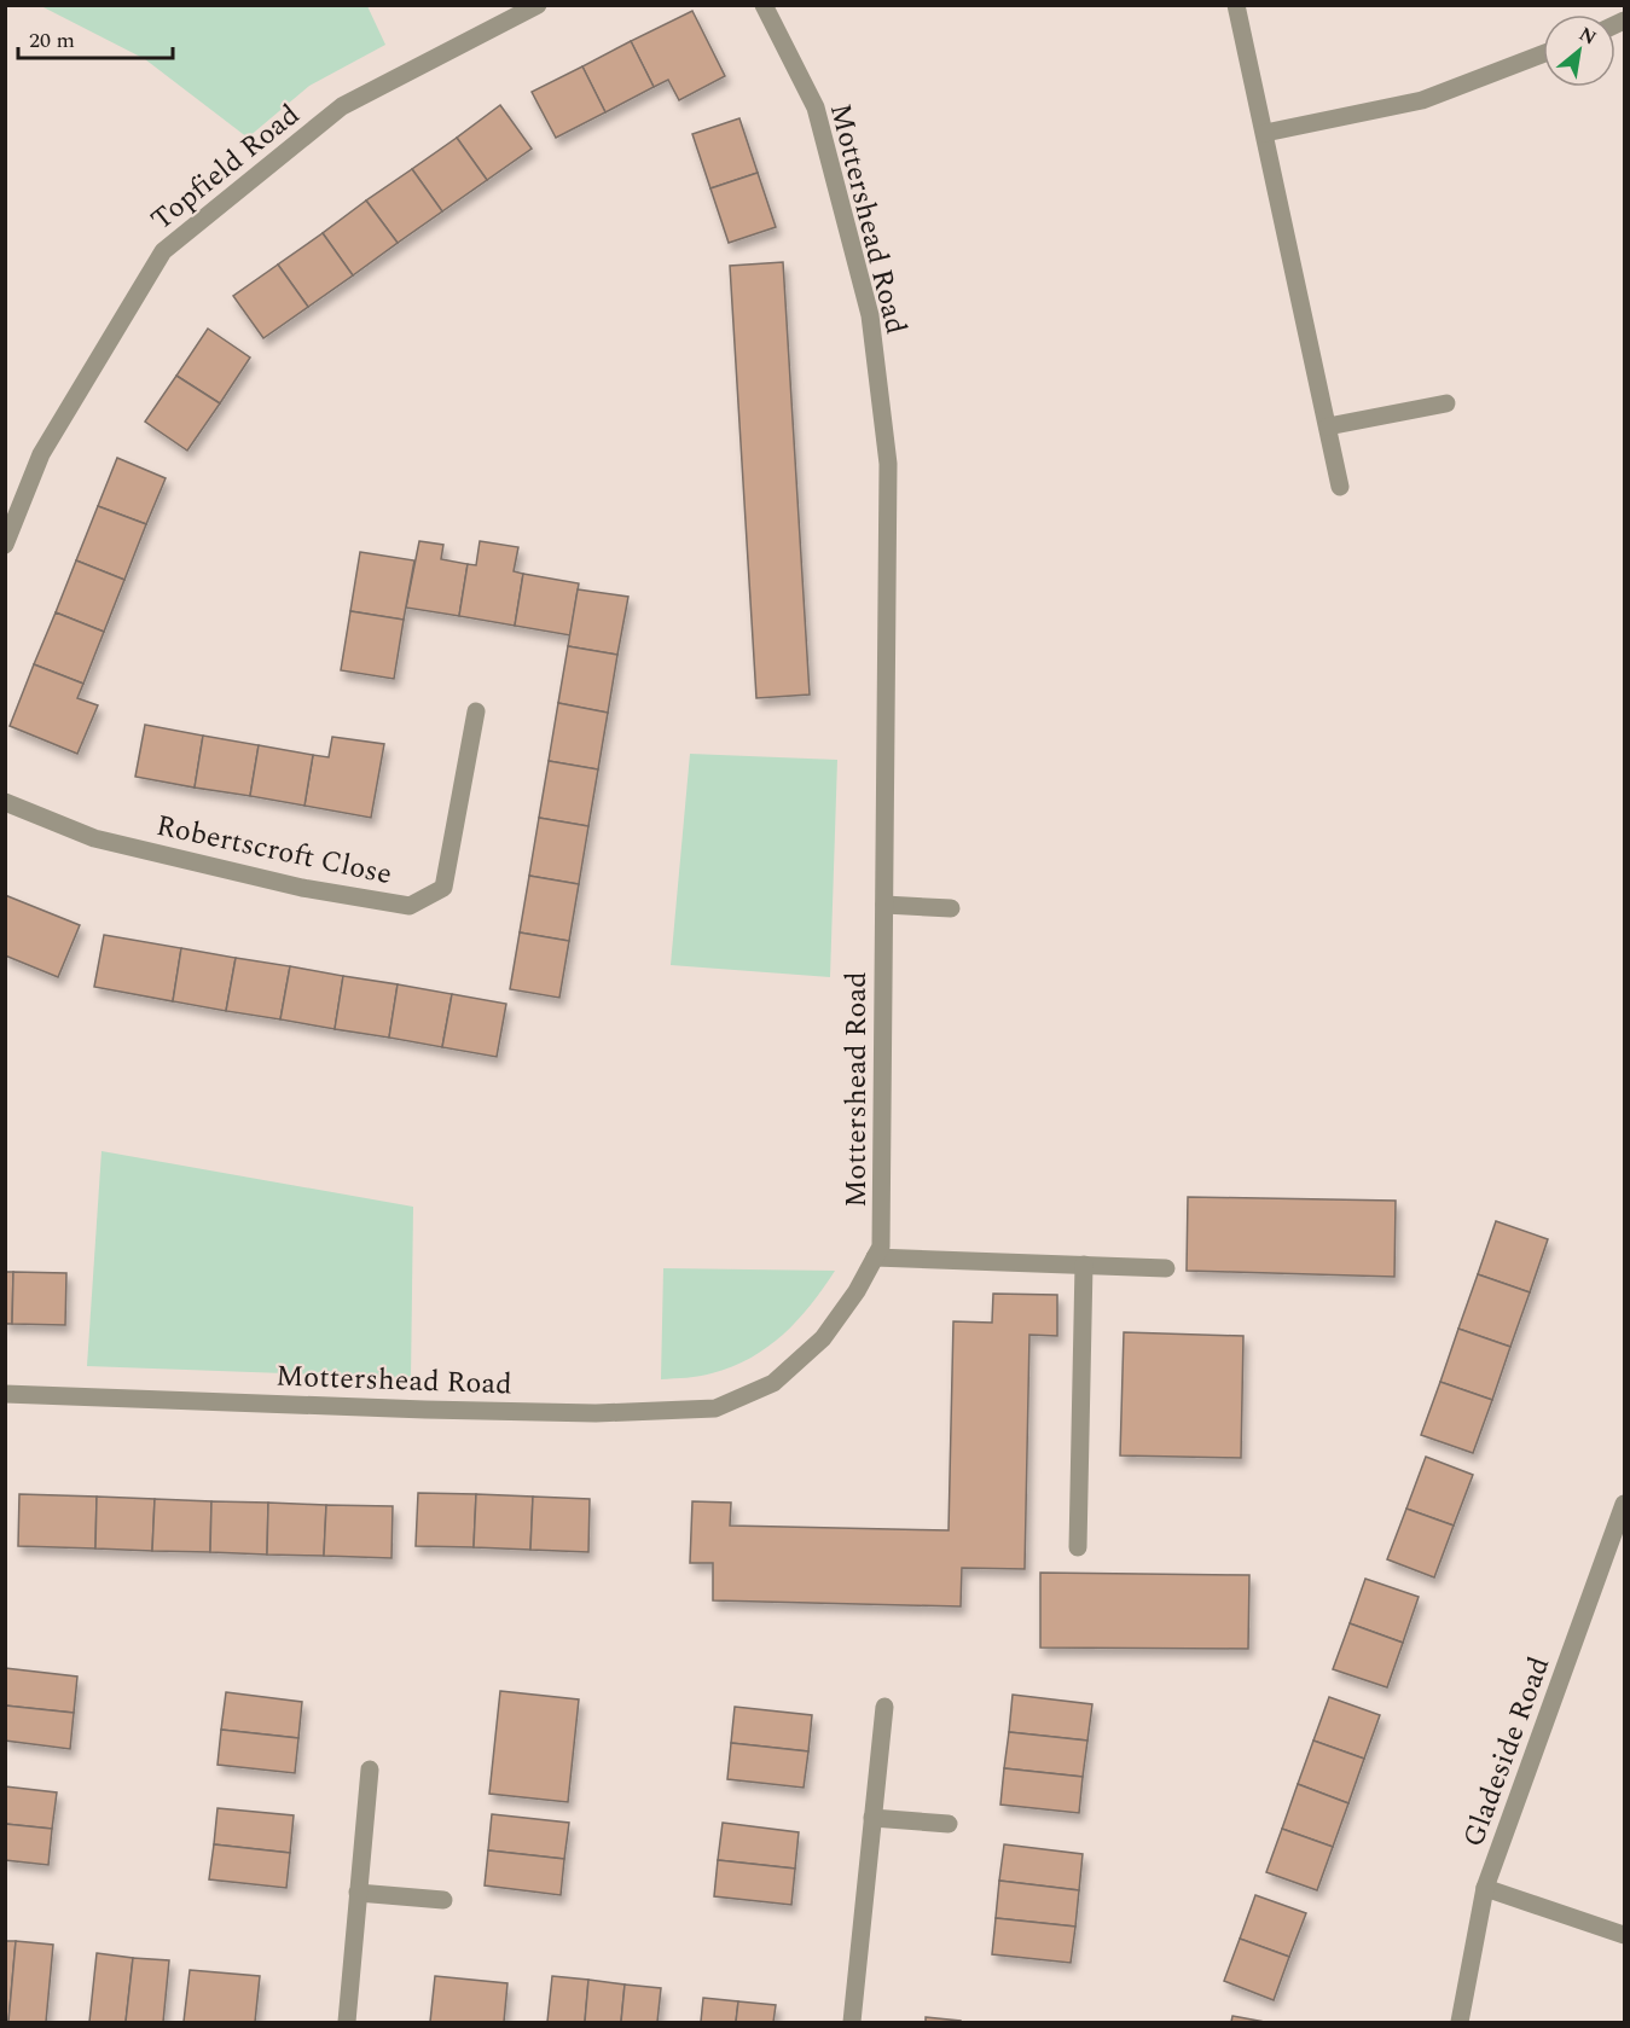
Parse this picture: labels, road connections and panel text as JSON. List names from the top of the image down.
{
  "streets": {
    "street": [
      "Topfield Road",
      "Mottershead Road",
      "Robertscroft Close",
      "Gladeside Road"
    ]
  },
  "scale_bar": "20 m",
  "north": "top right"
}
